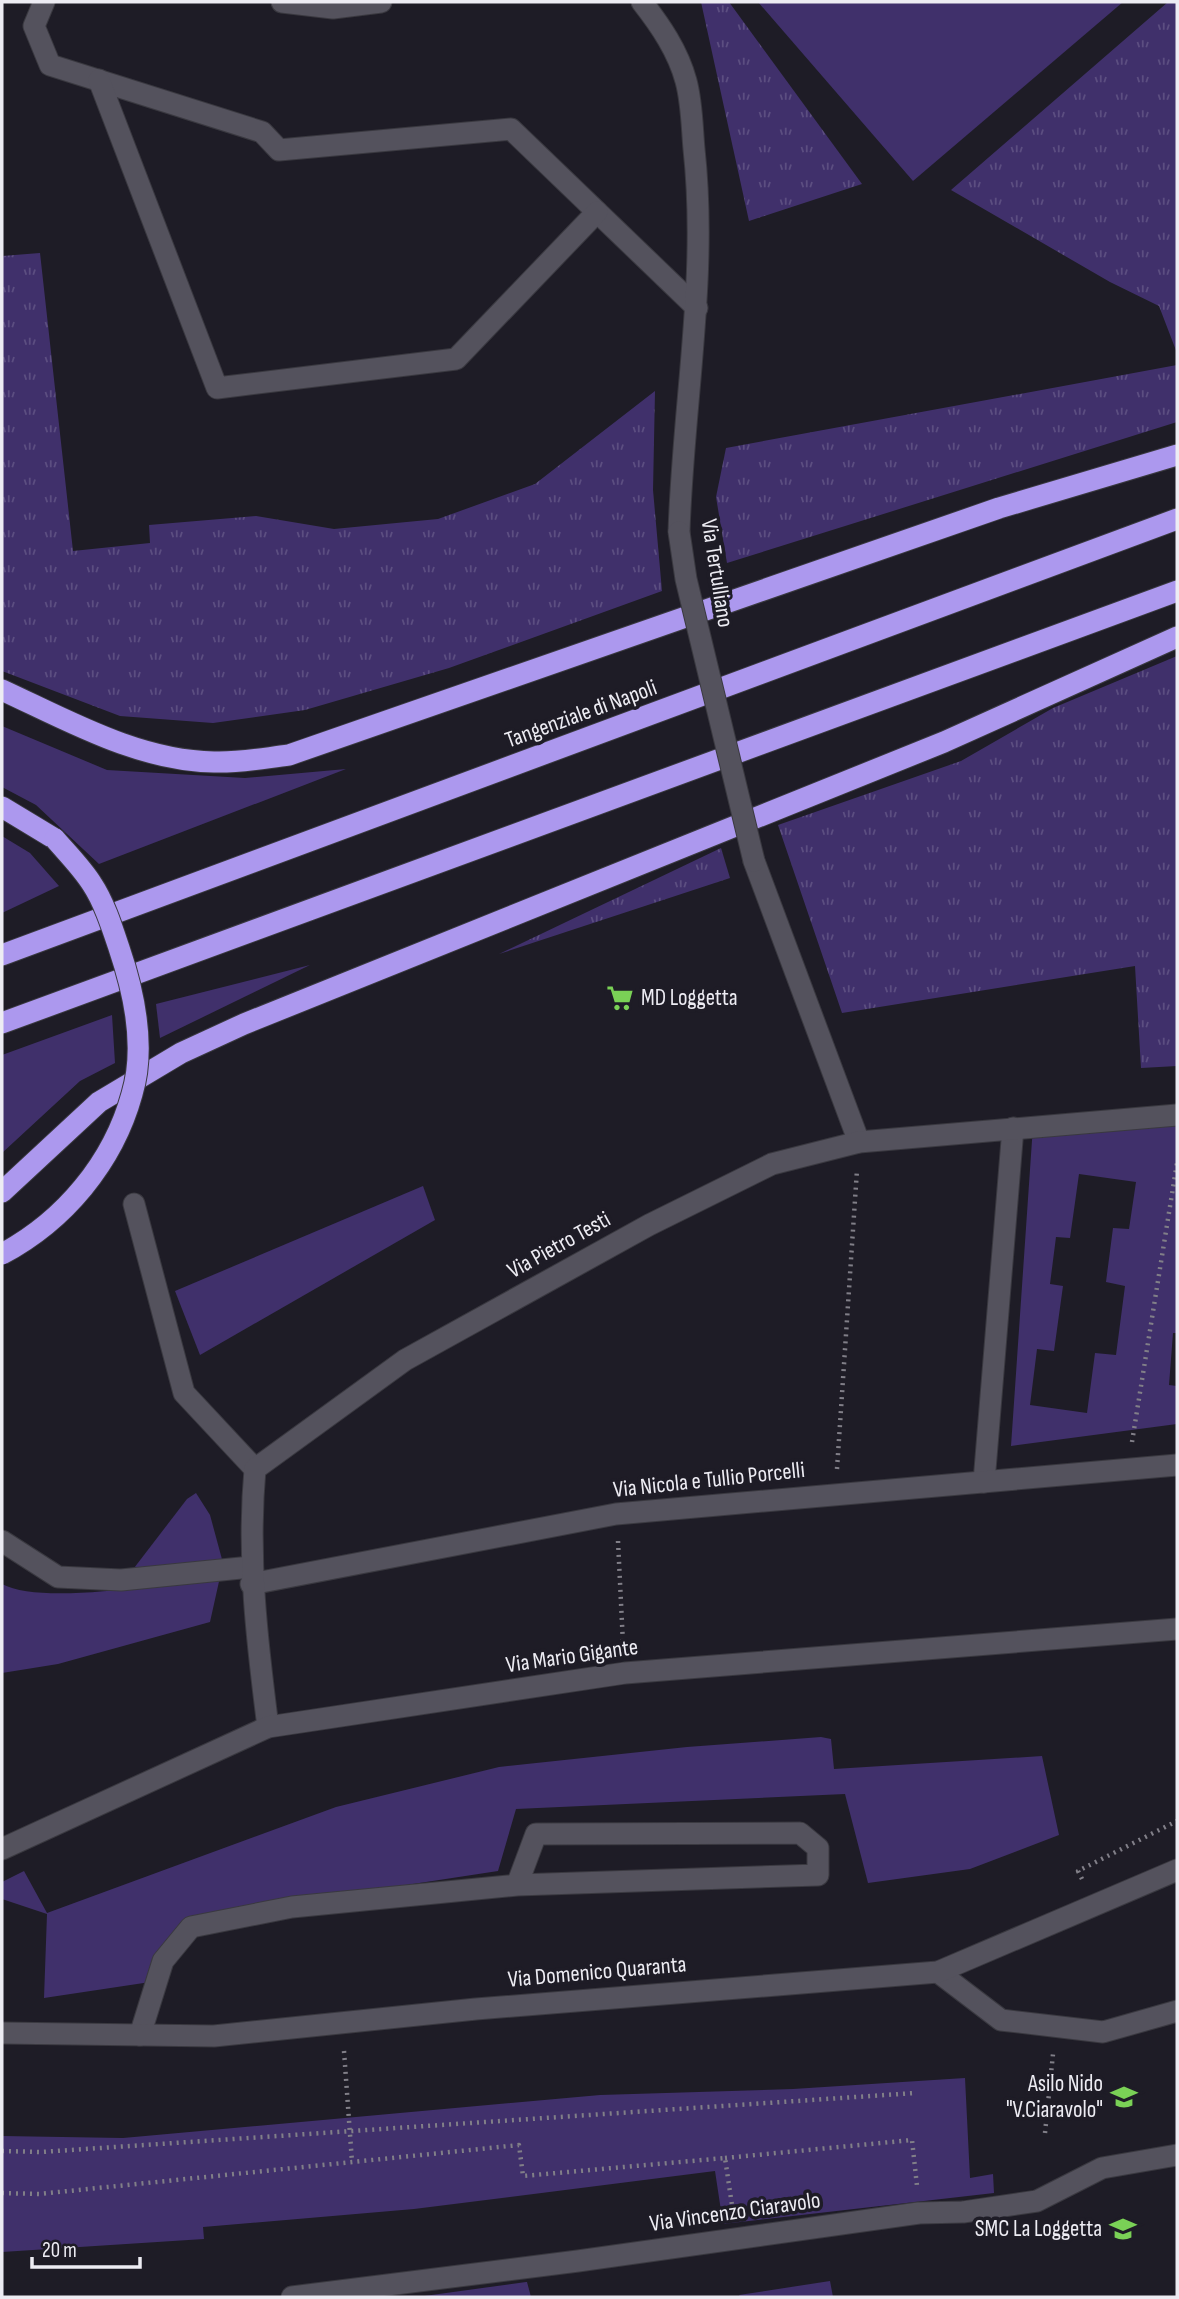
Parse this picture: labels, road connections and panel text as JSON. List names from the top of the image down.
{
  "streets": {
    "highway": ["Tangenziale di Napoli"],
    "street": [
      "Via Tertulliano",
      "Via Pietro Testi",
      "Via Nicola e Tullio Porcelli",
      "Via Mario Gigante",
      "Via Domenico Quaranta",
      "Via Vincenzo Ciaravolo"
    ]
  },
  "crossings": [
    ["Via Tertulliano", "Via Pietro Testi"]
  ],
  "places": {
    "supermarket": ["MD Loggetta"],
    "school or university": ["Asilo Nido \"V.Ciaravolo\"", "SMC La Loggetta"]
  },
  "scale_bar": "20 m"
}
